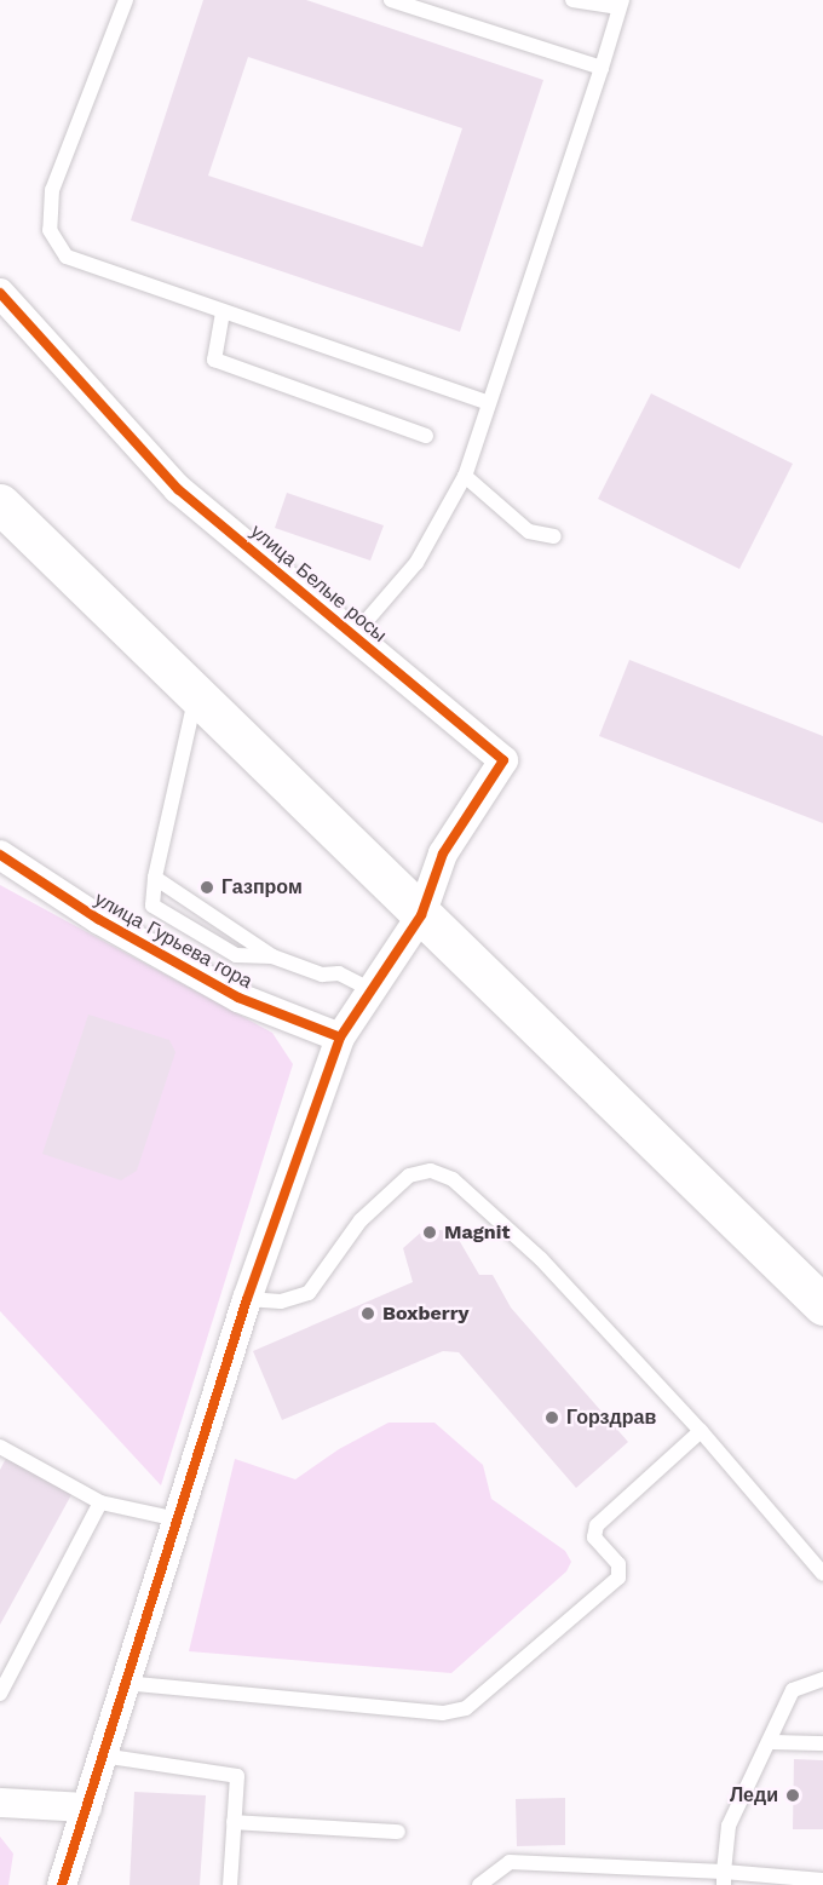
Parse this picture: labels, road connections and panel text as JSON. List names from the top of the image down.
{
  "streets": {
    "street": ["улица Белые росы", "улица Гурьева гора"]
  },
  "places": [
    "Газпром",
    "Magnit",
    "Boxberry",
    "Горздрав",
    "Леди"
  ]
}
